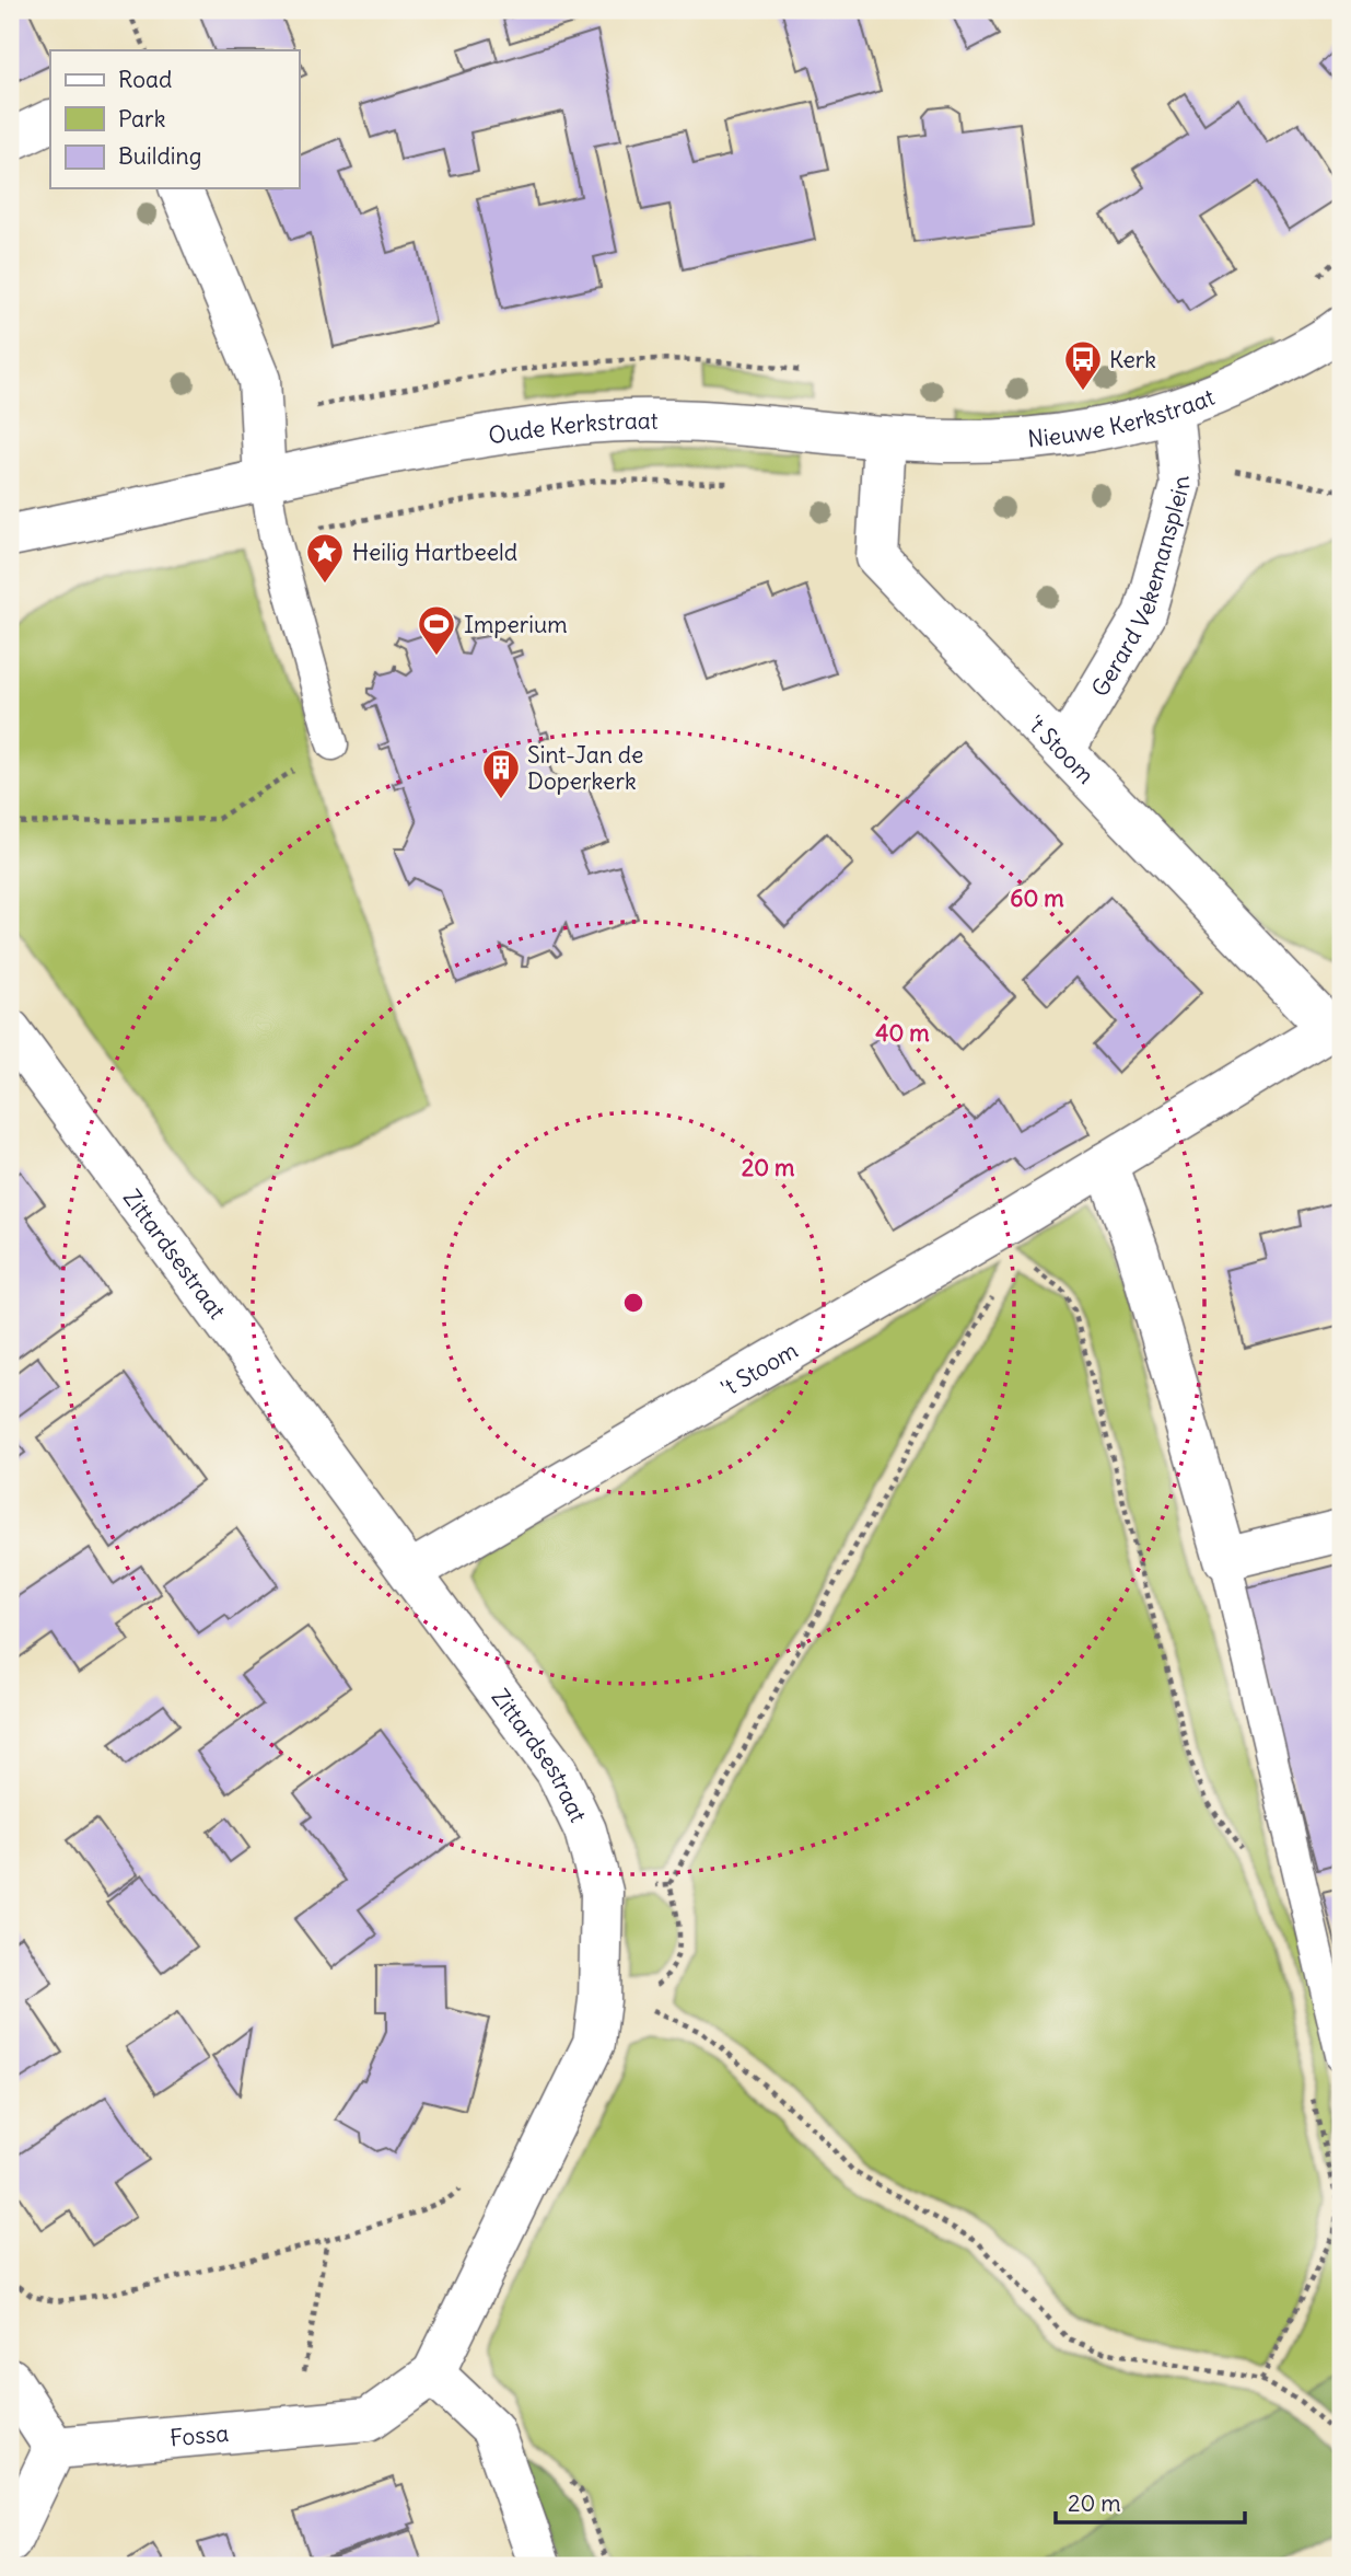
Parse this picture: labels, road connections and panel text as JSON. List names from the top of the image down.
{
  "streets": {
    "street": [
      "Nieuwe Kerkstraat",
      "Oude Kerkstraat",
      "Gerard Vekemansplein",
      "'t Stoom",
      "Zittardsestraat",
      "Fossa"
    ]
  },
  "crossings": [
    ["Nieuwe Kerkstraat", "Oude Kerkstraat"],
    ["Nieuwe Kerkstraat", "Gerard Vekemansplein"],
    ["Nieuwe Kerkstraat", "'t Stoom"],
    ["Oude Kerkstraat", "'t Stoom"],
    ["Gerard Vekemansplein", "'t Stoom"],
    ["'t Stoom", "Zittardsestraat"],
    ["Zittardsestraat", "Fossa"]
  ],
  "places": {
    "bus stop": ["Kerk"],
    "place": ["Heilig Hartbeeld"],
    "sports": ["Imperium"],
    "building": ["Sint-Jan de Doperkerk"]
  },
  "legend": ["Road", "Park", "Building"],
  "scale_bar": "20 m",
  "rings": ["60 m", "40 m", "20 m"]
}
